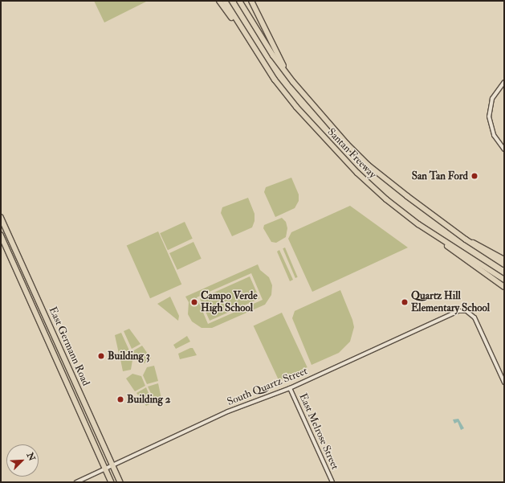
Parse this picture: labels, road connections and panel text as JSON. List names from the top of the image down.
{
  "streets": {
    "highway": ["Santan Freeway"],
    "main road": ["East Germann Road"],
    "street": ["South Quartz Street", "East Melrose Street"]
  },
  "crossings": [
    ["East Germann Road", "South Quartz Street"],
    ["South Quartz Street", "East Melrose Street"]
  ],
  "places": [
    "San Tan Ford",
    "Campo Verde High School",
    "Quartz Hill Elementary School",
    "Building 3",
    "Building 2"
  ],
  "north": "top right"
}
